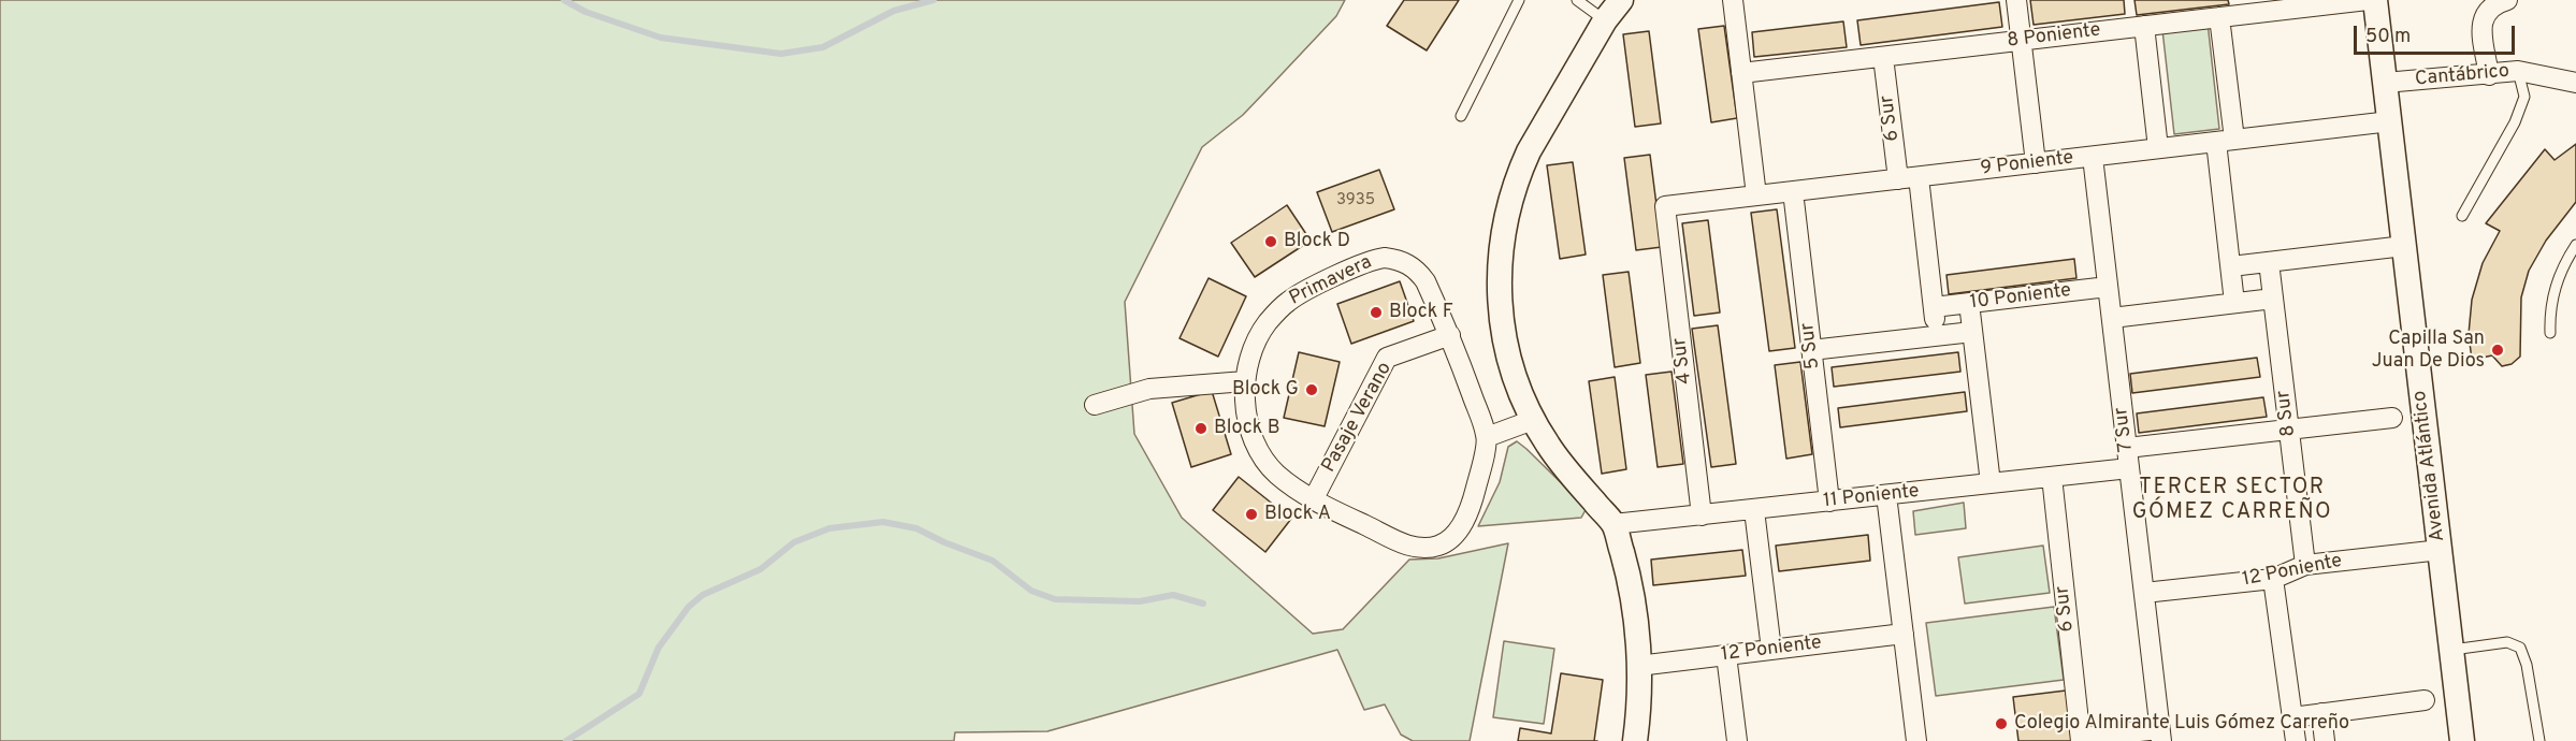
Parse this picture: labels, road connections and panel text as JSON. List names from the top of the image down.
{
  "streets": {
    "street": [
      "8 Poniente",
      "Cantábrico",
      "6 Sur",
      "9 Poniente",
      "Primavera",
      "10 Poniente",
      "5 Sur",
      "4 Sur",
      "8 Sur",
      "Pasaje Verano",
      "7 Sur",
      "Avenida Atlántico",
      "11 Poniente",
      "12 Poniente"
    ]
  },
  "crossings": [
    ["8 Poniente", "6 Sur"],
    ["Cantábrico", "Avenida Atlántico"],
    ["6 Sur", "9 Poniente"],
    ["6 Sur", "11 Poniente"],
    ["9 Poniente", "5 Sur"],
    ["9 Poniente", "4 Sur"],
    ["9 Poniente", "7 Sur"],
    ["9 Poniente", "Avenida Atlántico"],
    ["Primavera", "Pasaje Verano"],
    ["10 Poniente", "5 Sur"],
    ["10 Poniente", "7 Sur"],
    ["5 Sur", "11 Poniente"],
    ["4 Sur", "11 Poniente"],
    ["8 Sur", "12 Poniente"],
    ["7 Sur", "11 Poniente"],
    ["7 Sur", "12 Poniente"],
    ["Avenida Atlántico", "12 Poniente"]
  ],
  "districts": ["TERCER SECTOR GÓMEZ CARREÑO"],
  "places": [
    "Block D",
    "Block F",
    "Capilla San Juan De Dios",
    "Block G",
    "Block B",
    "Block A",
    "Colegio Almirante Luis Gómez Carreño"
  ],
  "house_numbers": ["3935"],
  "scale_bar": "50 m"
}
